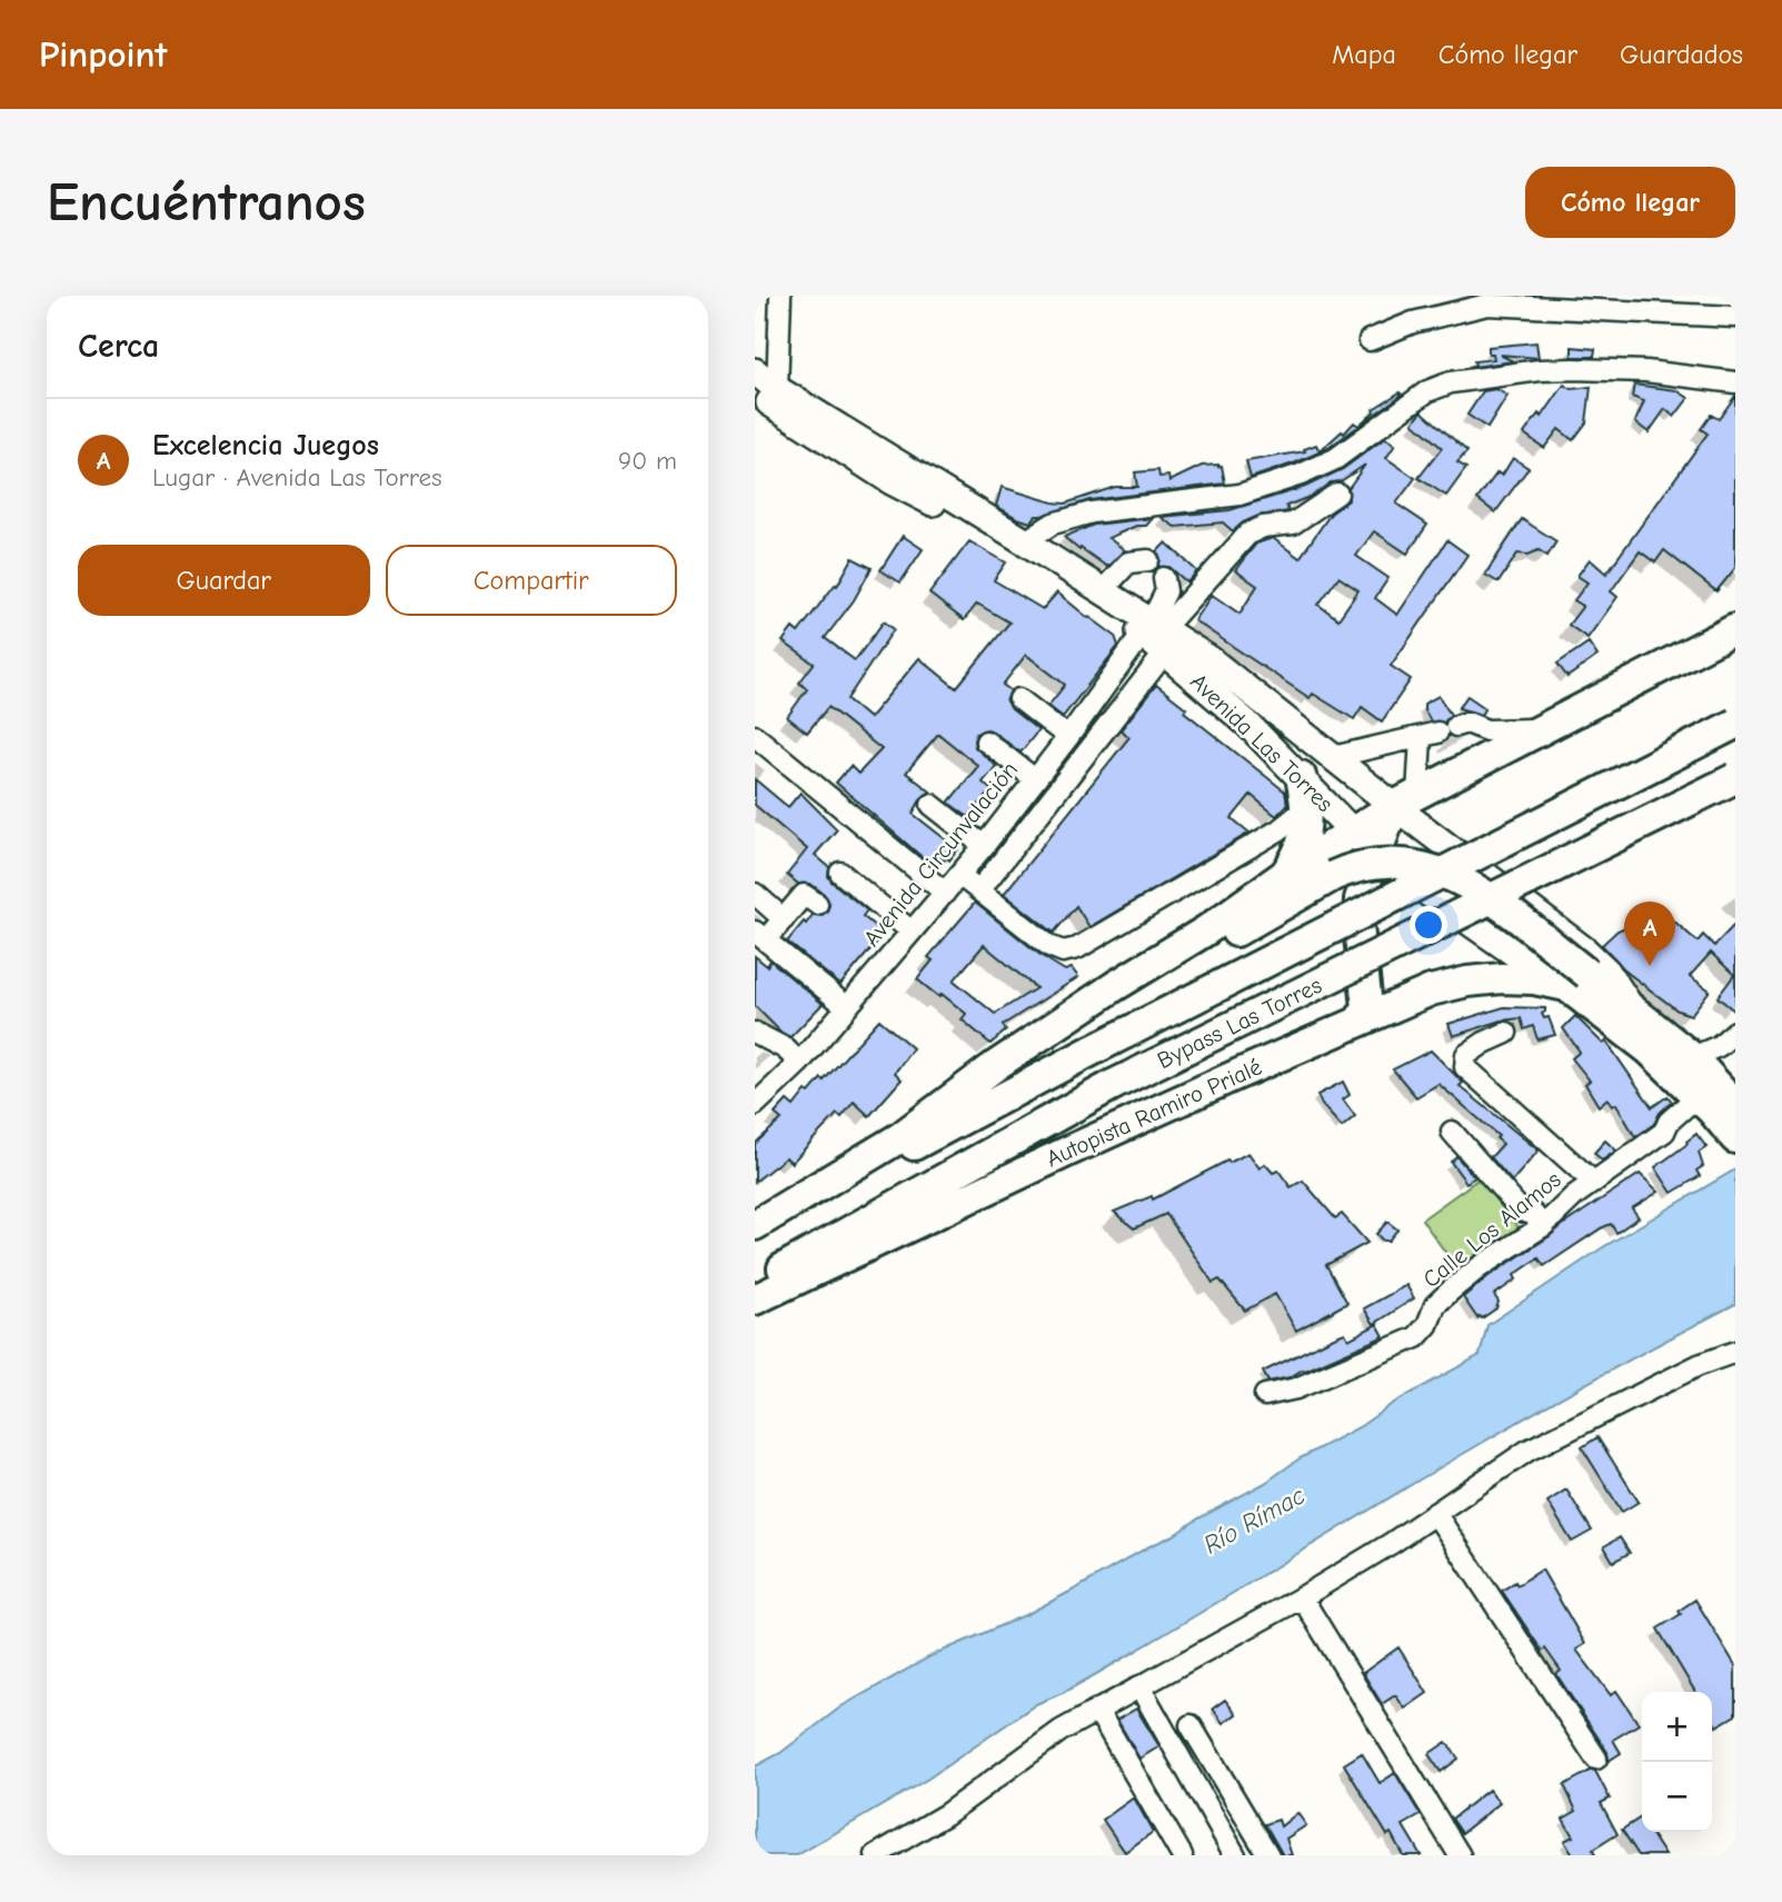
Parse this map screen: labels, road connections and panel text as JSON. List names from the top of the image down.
{
  "streets": {
    "highway": ["Avenida Las Torres", "Bypass Las Torres", "Autopista Ramiro Prialé"],
    "street": ["Avenida Circunvalación", "Calle Los Alamos"]
  },
  "crossings": [
    ["Avenida Las Torres", "Avenida Circunvalación"],
    ["Avenida Las Torres", "Autopista Ramiro Prialé"],
    ["Avenida Las Torres", "Calle Los Alamos"]
  ],
  "water": ["Río Rímac"],
  "page": {
    "header": "Pinpoint",
    "nav": ["Mapa", "Cómo llegar", "Guardados"],
    "buttons": [
      "Cómo llegar",
      ["Guardar", "Compartir"]
    ],
    "title": "Encuéntranos",
    "heading": "Cerca",
    "list": [
      {
        "mark": "A",
        "name": "Excelencia Juegos",
        "note": "Lugar · Avenida Las Torres",
        "value": "90 m"
      }
    ],
    "pins": "A",
    "map_buttons": ["+", "−"]
  }
}
